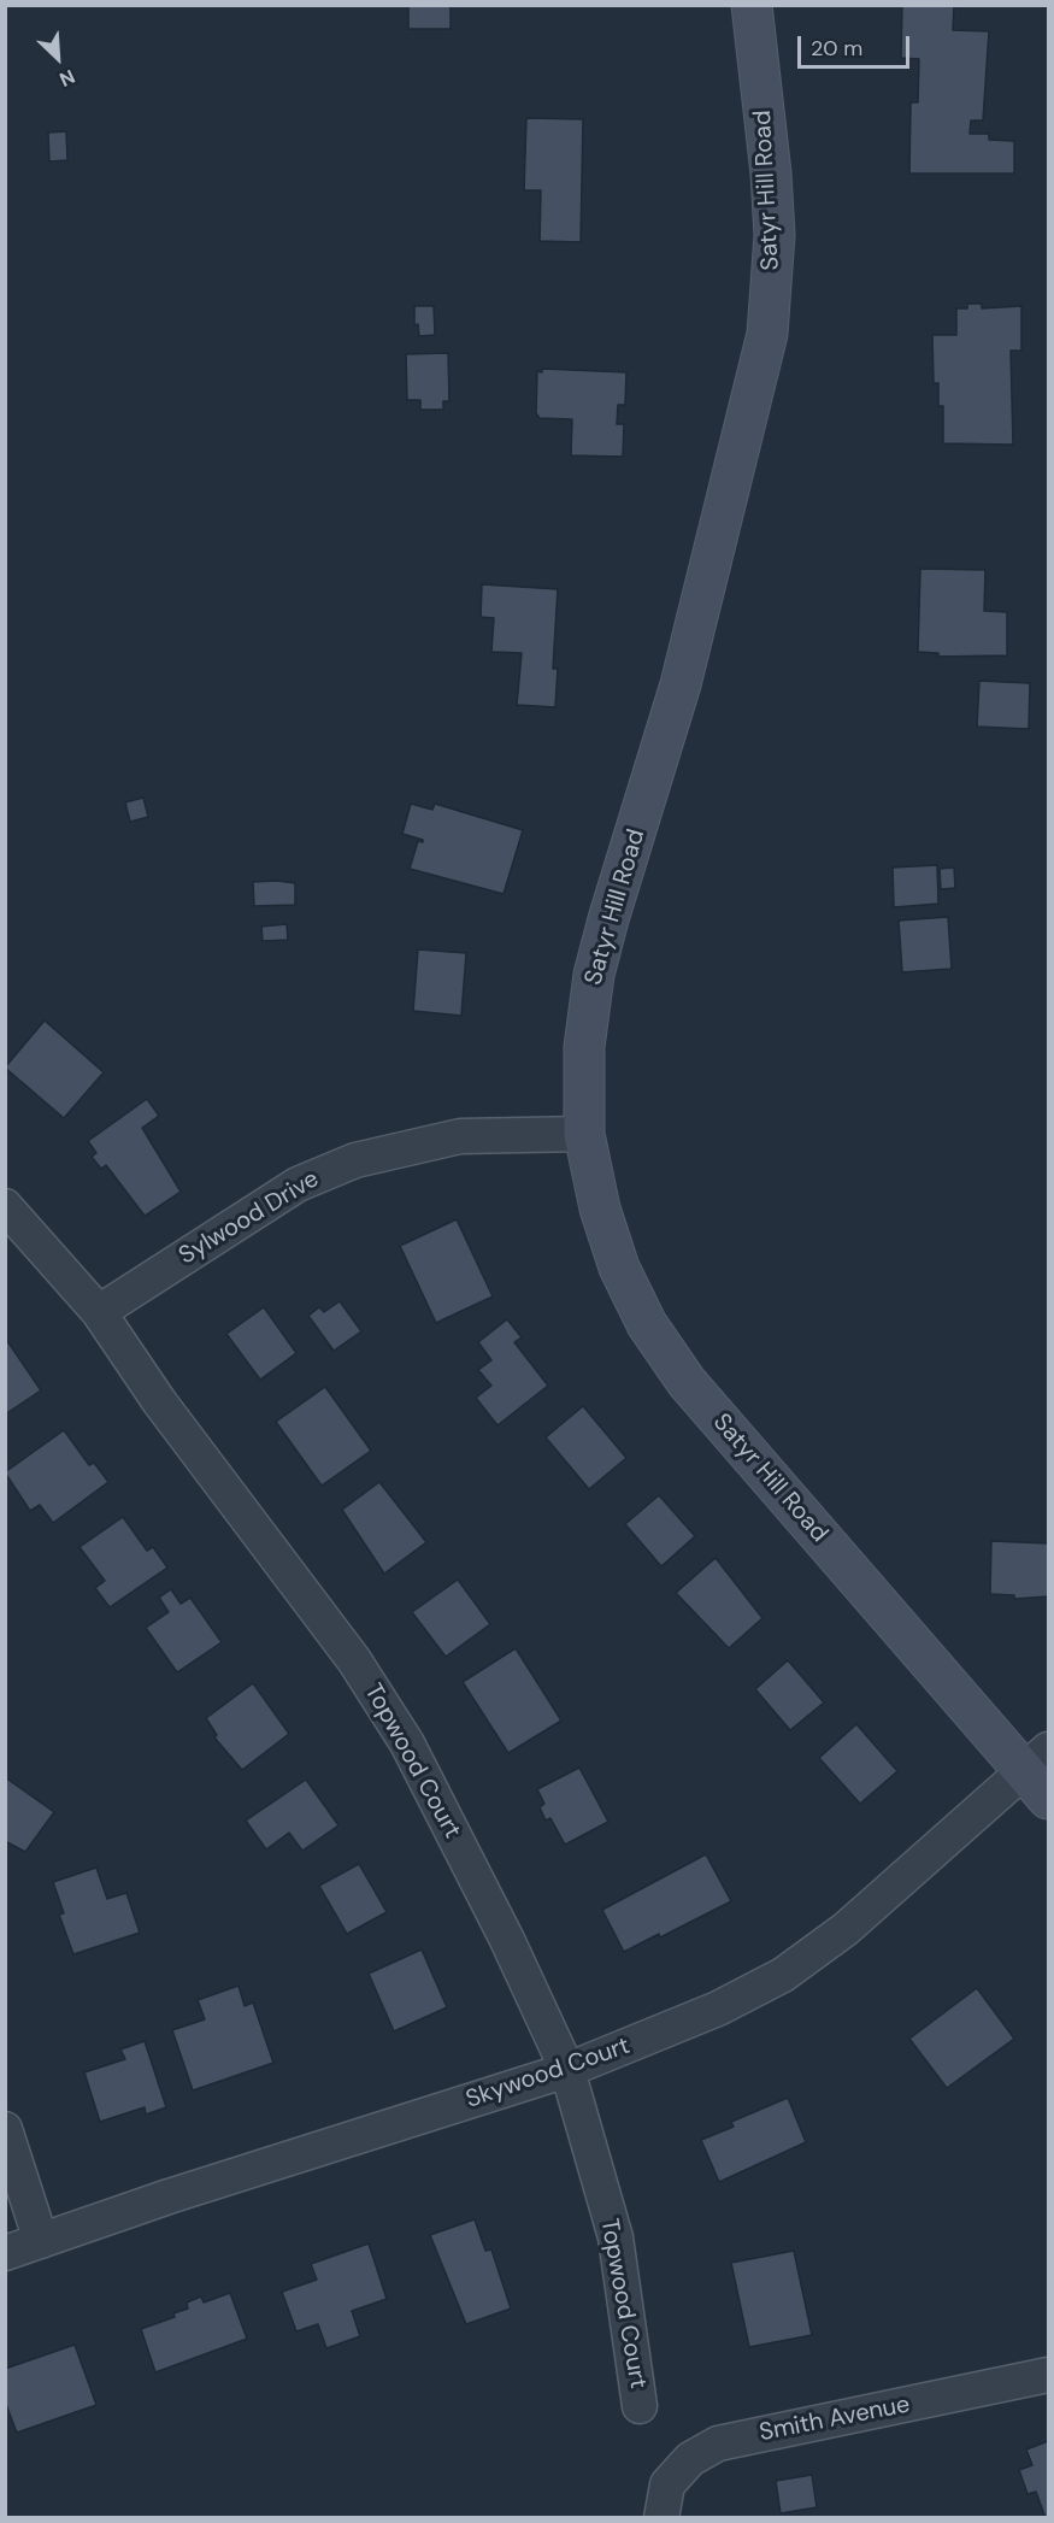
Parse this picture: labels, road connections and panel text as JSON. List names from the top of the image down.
{
  "streets": {
    "street": [
      "Satyr Hill Road",
      "Sylwood Drive",
      "Topwood Court",
      "Skywood Court",
      "Smith Avenue"
    ]
  },
  "crossings": [
    ["Satyr Hill Road", "Sylwood Drive"],
    ["Satyr Hill Road", "Skywood Court"],
    ["Sylwood Drive", "Topwood Court"],
    ["Topwood Court", "Skywood Court"]
  ],
  "scale_bar": "20 m",
  "north": "bottom right"
}
